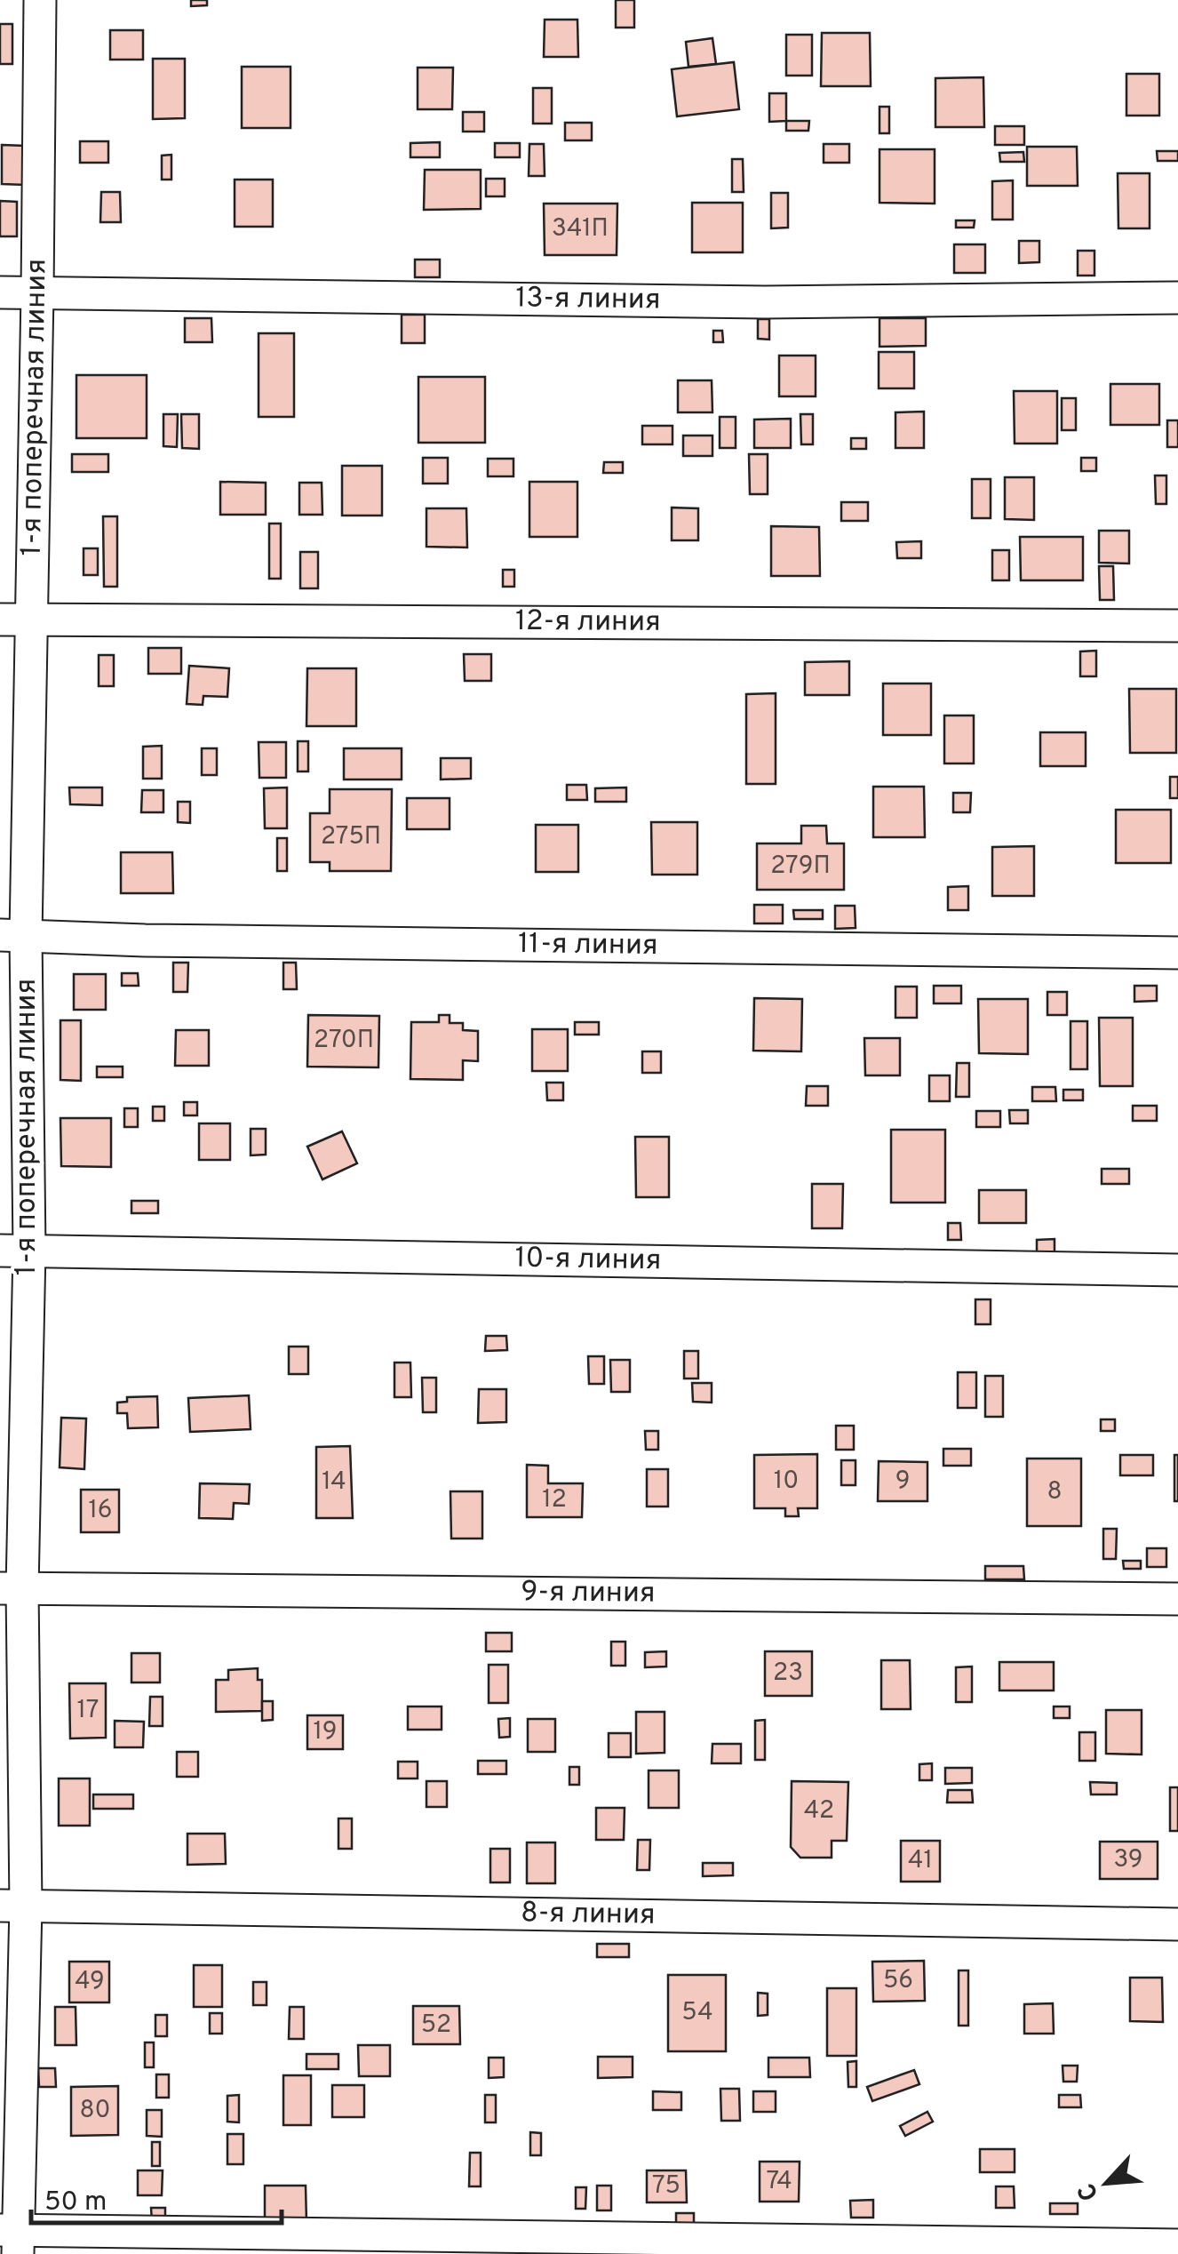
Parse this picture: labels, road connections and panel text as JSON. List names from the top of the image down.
{
  "streets": {
    "street": [
      "13-я линия",
      "1-я поперечная линия",
      "12-я линия",
      "11-я линия",
      "10-я линия",
      "9-я линия",
      "8-я линия"
    ]
  },
  "crossings": [
    ["13-я линия", "1-я поперечная линия"],
    ["1-я поперечная линия", "12-я линия"],
    ["1-я поперечная линия", "11-я линия"],
    ["1-я поперечная линия", "10-я линия"],
    ["1-я поперечная линия", "9-я линия"],
    ["1-я поперечная линия", "8-я линия"]
  ],
  "house_numbers": [
    "341П",
    "275П",
    "279П",
    "270П",
    "10",
    "9",
    "14",
    "8",
    "12",
    "16",
    "23",
    "17",
    "19",
    "42",
    "39",
    "41",
    "56",
    "49",
    "54",
    "52",
    "80",
    "74",
    "75"
  ],
  "scale_bar": "50 m",
  "north": "bottom left"
}
